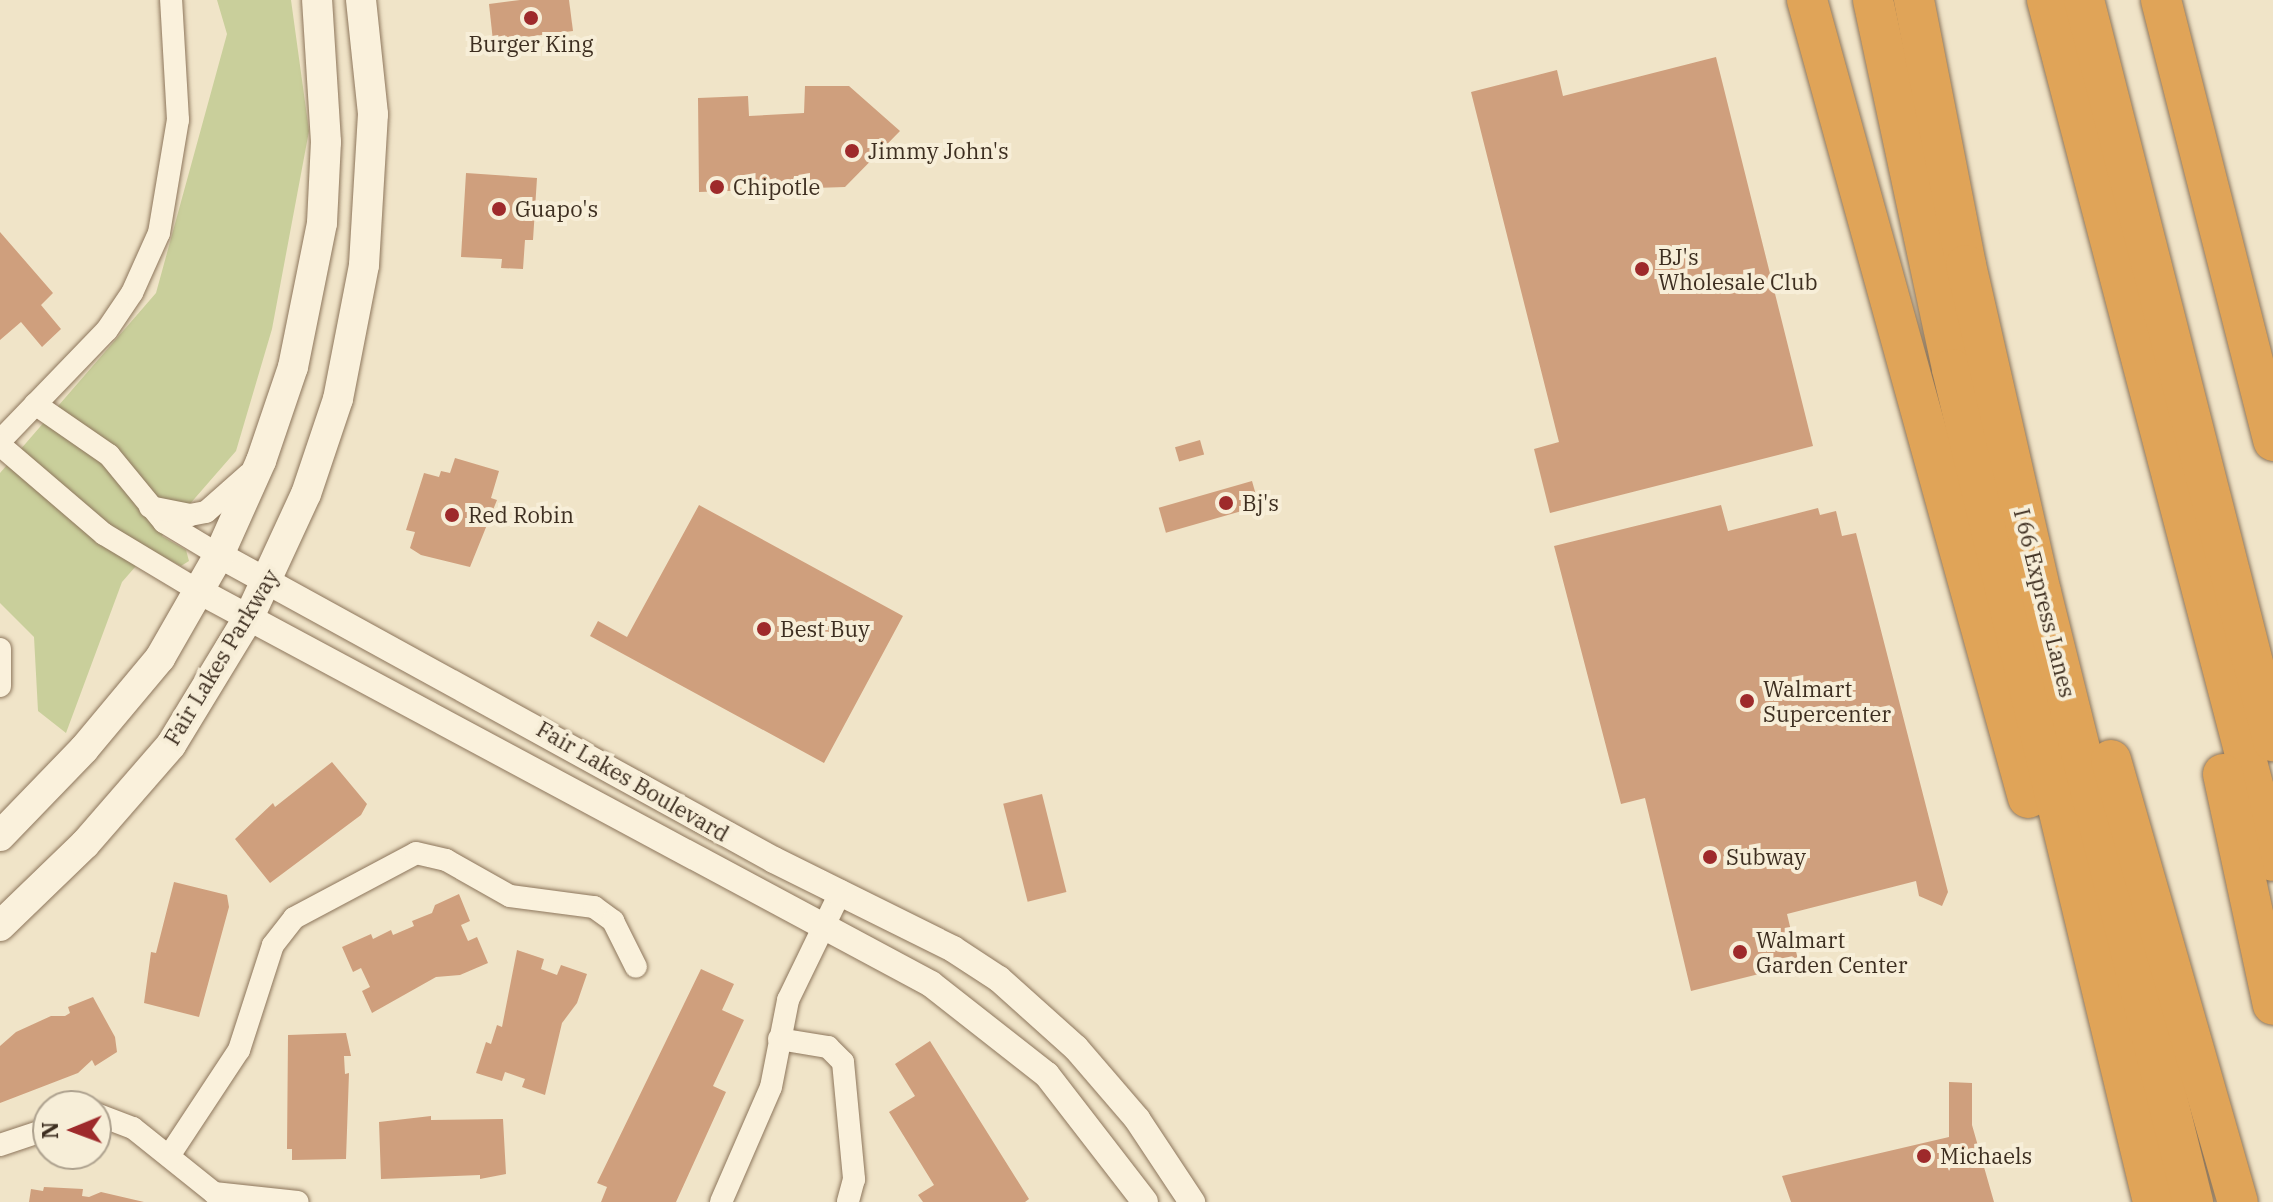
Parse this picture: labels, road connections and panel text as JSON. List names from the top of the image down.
{
  "streets": {
    "highway": ["I 66 Express Lanes"],
    "main road": ["Fair Lakes Parkway"],
    "street": ["Fair Lakes Boulevard"]
  },
  "crossings": [
    ["Fair Lakes Parkway", "Fair Lakes Boulevard"]
  ],
  "places": [
    "Burger King",
    "Jimmy John's",
    "Chipotle",
    "Guapo's",
    "BJ's Wholesale Club",
    "Bj's",
    "Red Robin",
    "Best Buy",
    "Walmart Supercenter",
    "Subway",
    "Walmart Garden Center",
    "Michaels"
  ],
  "north": "left"
}
